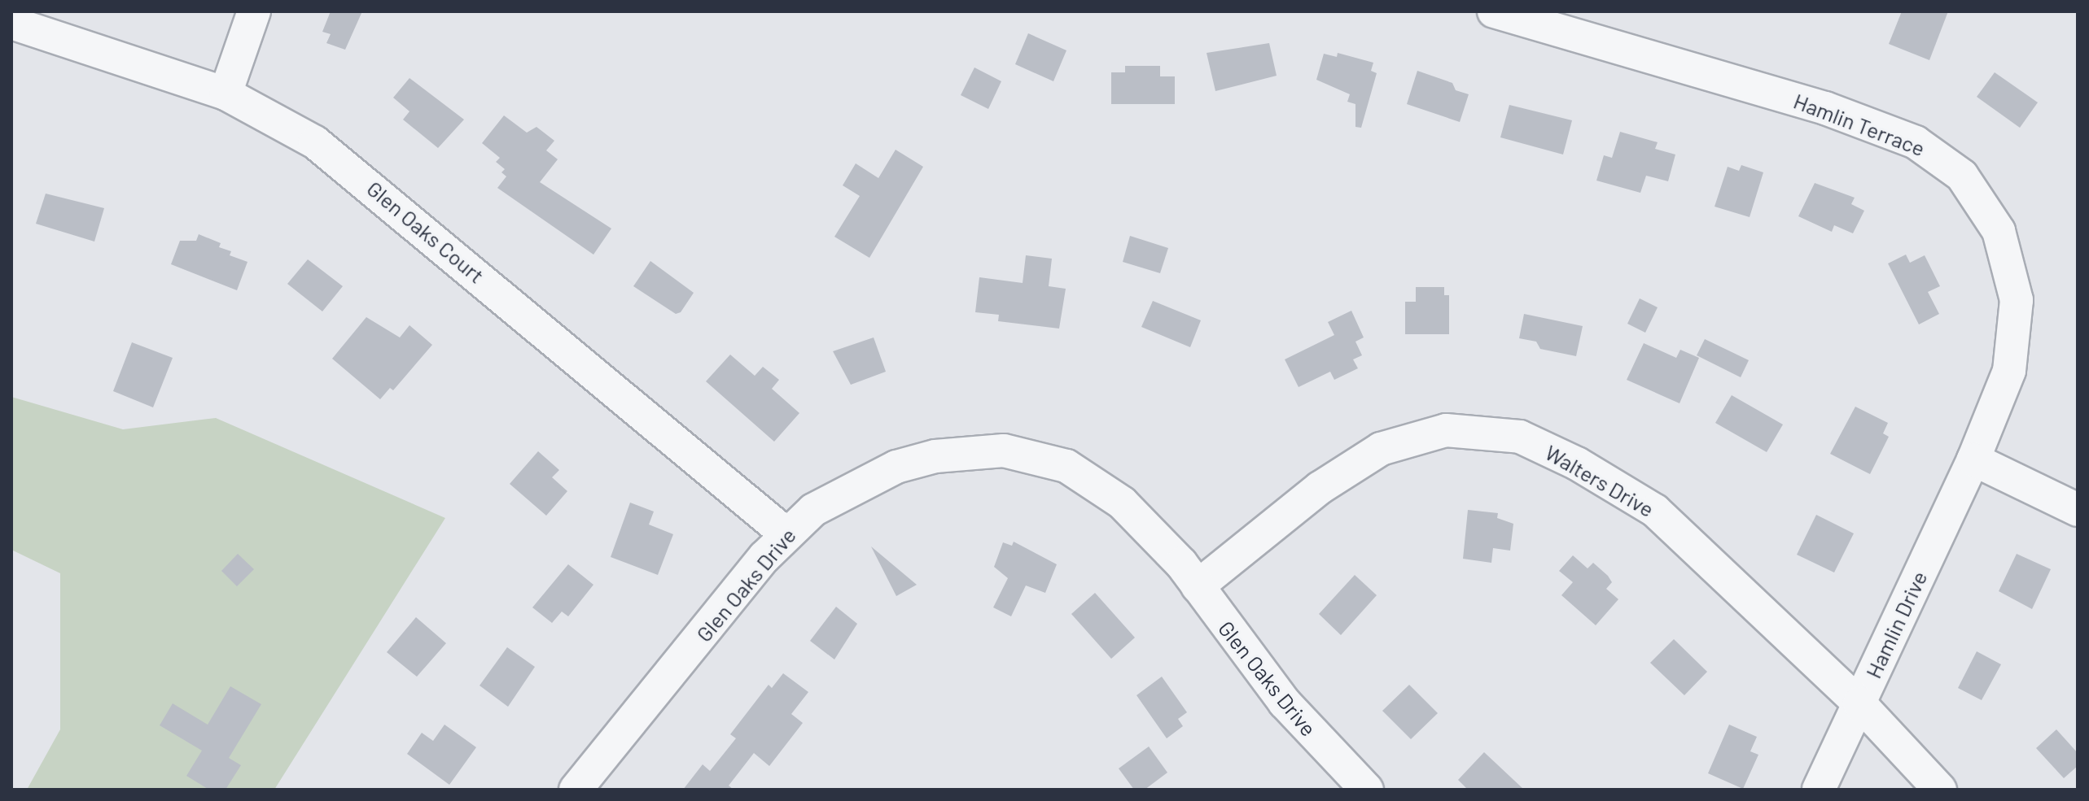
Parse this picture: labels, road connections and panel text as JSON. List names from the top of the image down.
{
  "streets": {
    "street": [
      "Hamlin Terrace",
      "Glen Oaks Court",
      "Walters Drive",
      "Glen Oaks Drive",
      "Hamlin Drive"
    ]
  },
  "crossings": [
    ["Hamlin Terrace", "Hamlin Drive"],
    ["Glen Oaks Court", "Glen Oaks Drive"],
    ["Walters Drive", "Glen Oaks Drive"],
    ["Walters Drive", "Hamlin Drive"]
  ]
}
